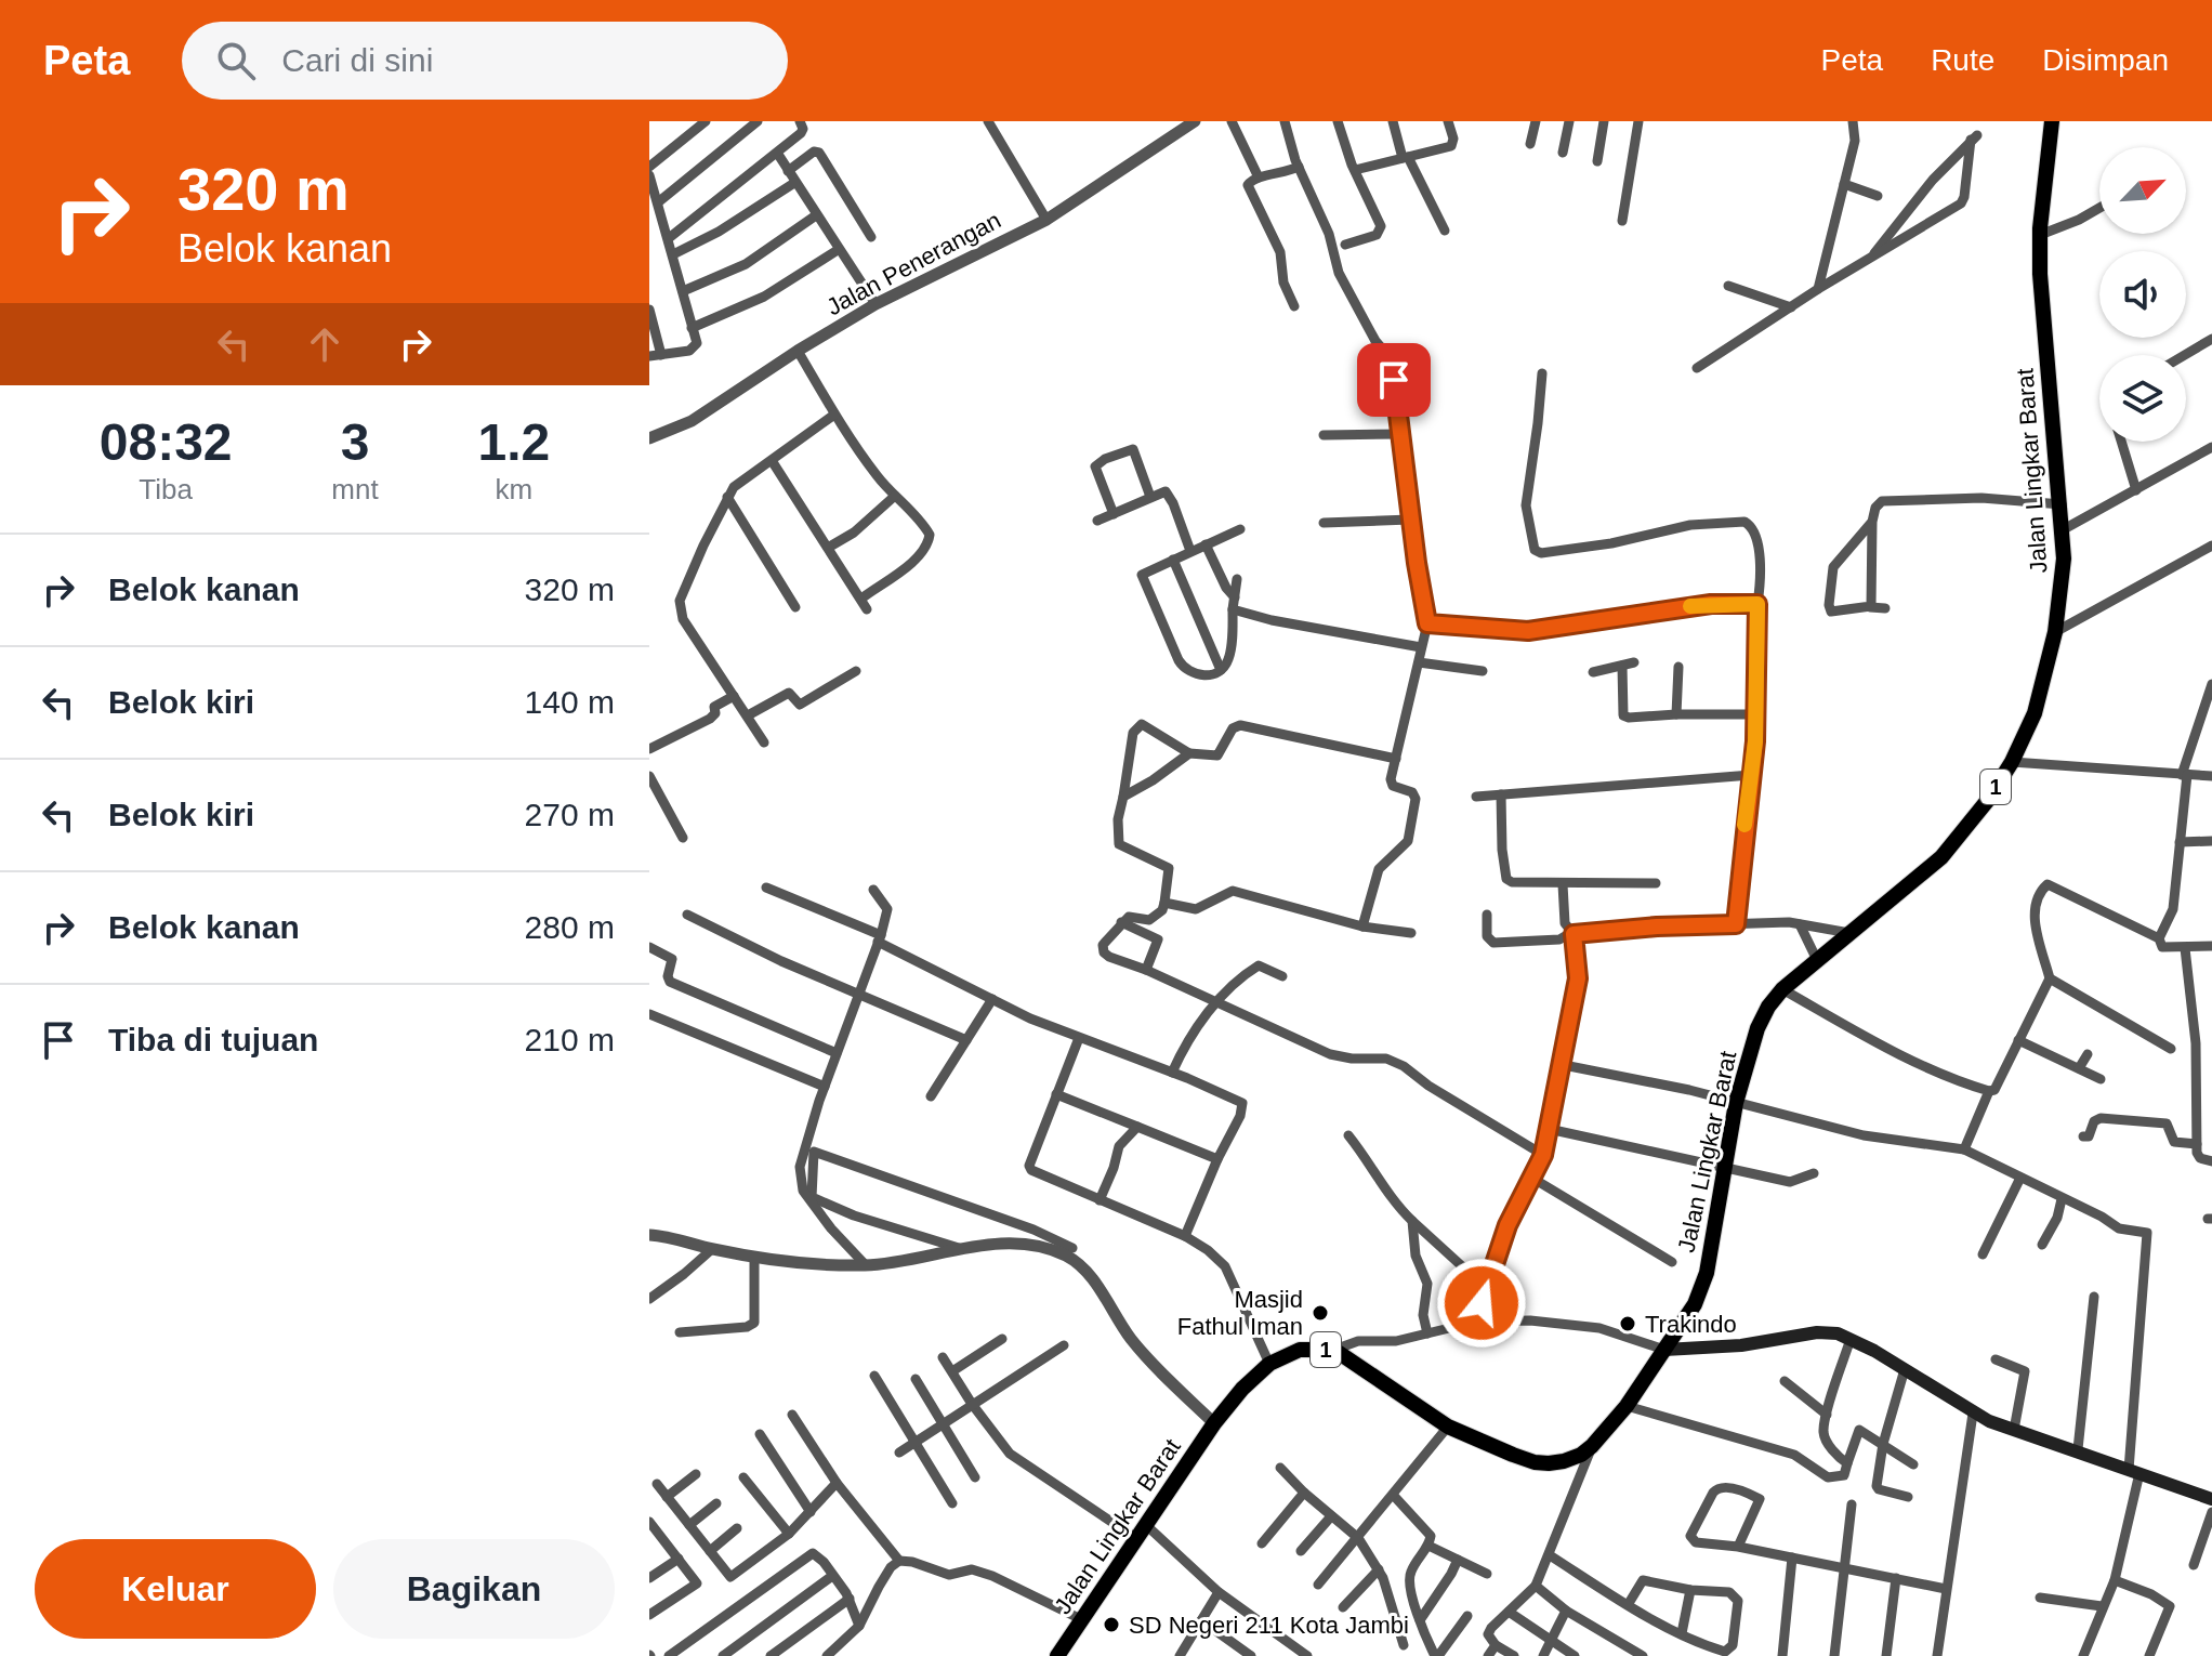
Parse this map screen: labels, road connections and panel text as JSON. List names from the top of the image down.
{
  "streets": {
    "highway": ["Jalan Lingkar Barat", "1"],
    "street": ["Jalan Penerangan"]
  },
  "places": ["Masjid Fathul Iman", "Trakindo", "SD Negeri 211 Kota Jambi"],
  "north": "top right",
  "page": {
    "header": "Peta",
    "search": "Cari di sini",
    "nav": ["Peta", "Rute", "Disimpan"],
    "turn": ["320 m", "Belok kanan"],
    "eta": [
      "08:32",
      "Tiba",
      "3",
      "mnt",
      "1.2",
      "km"
    ],
    "list": [
      {
        "name": "Belok kanan",
        "value": "320 m"
      },
      {
        "name": "Belok kiri",
        "value": "140 m"
      },
      {
        "name": "Belok kiri",
        "value": "270 m"
      },
      {
        "name": "Belok kanan",
        "value": "280 m"
      },
      {
        "name": "Tiba di tujuan",
        "value": "210 m"
      }
    ],
    "buttons": ["Keluar", "Bagikan"]
  }
}
